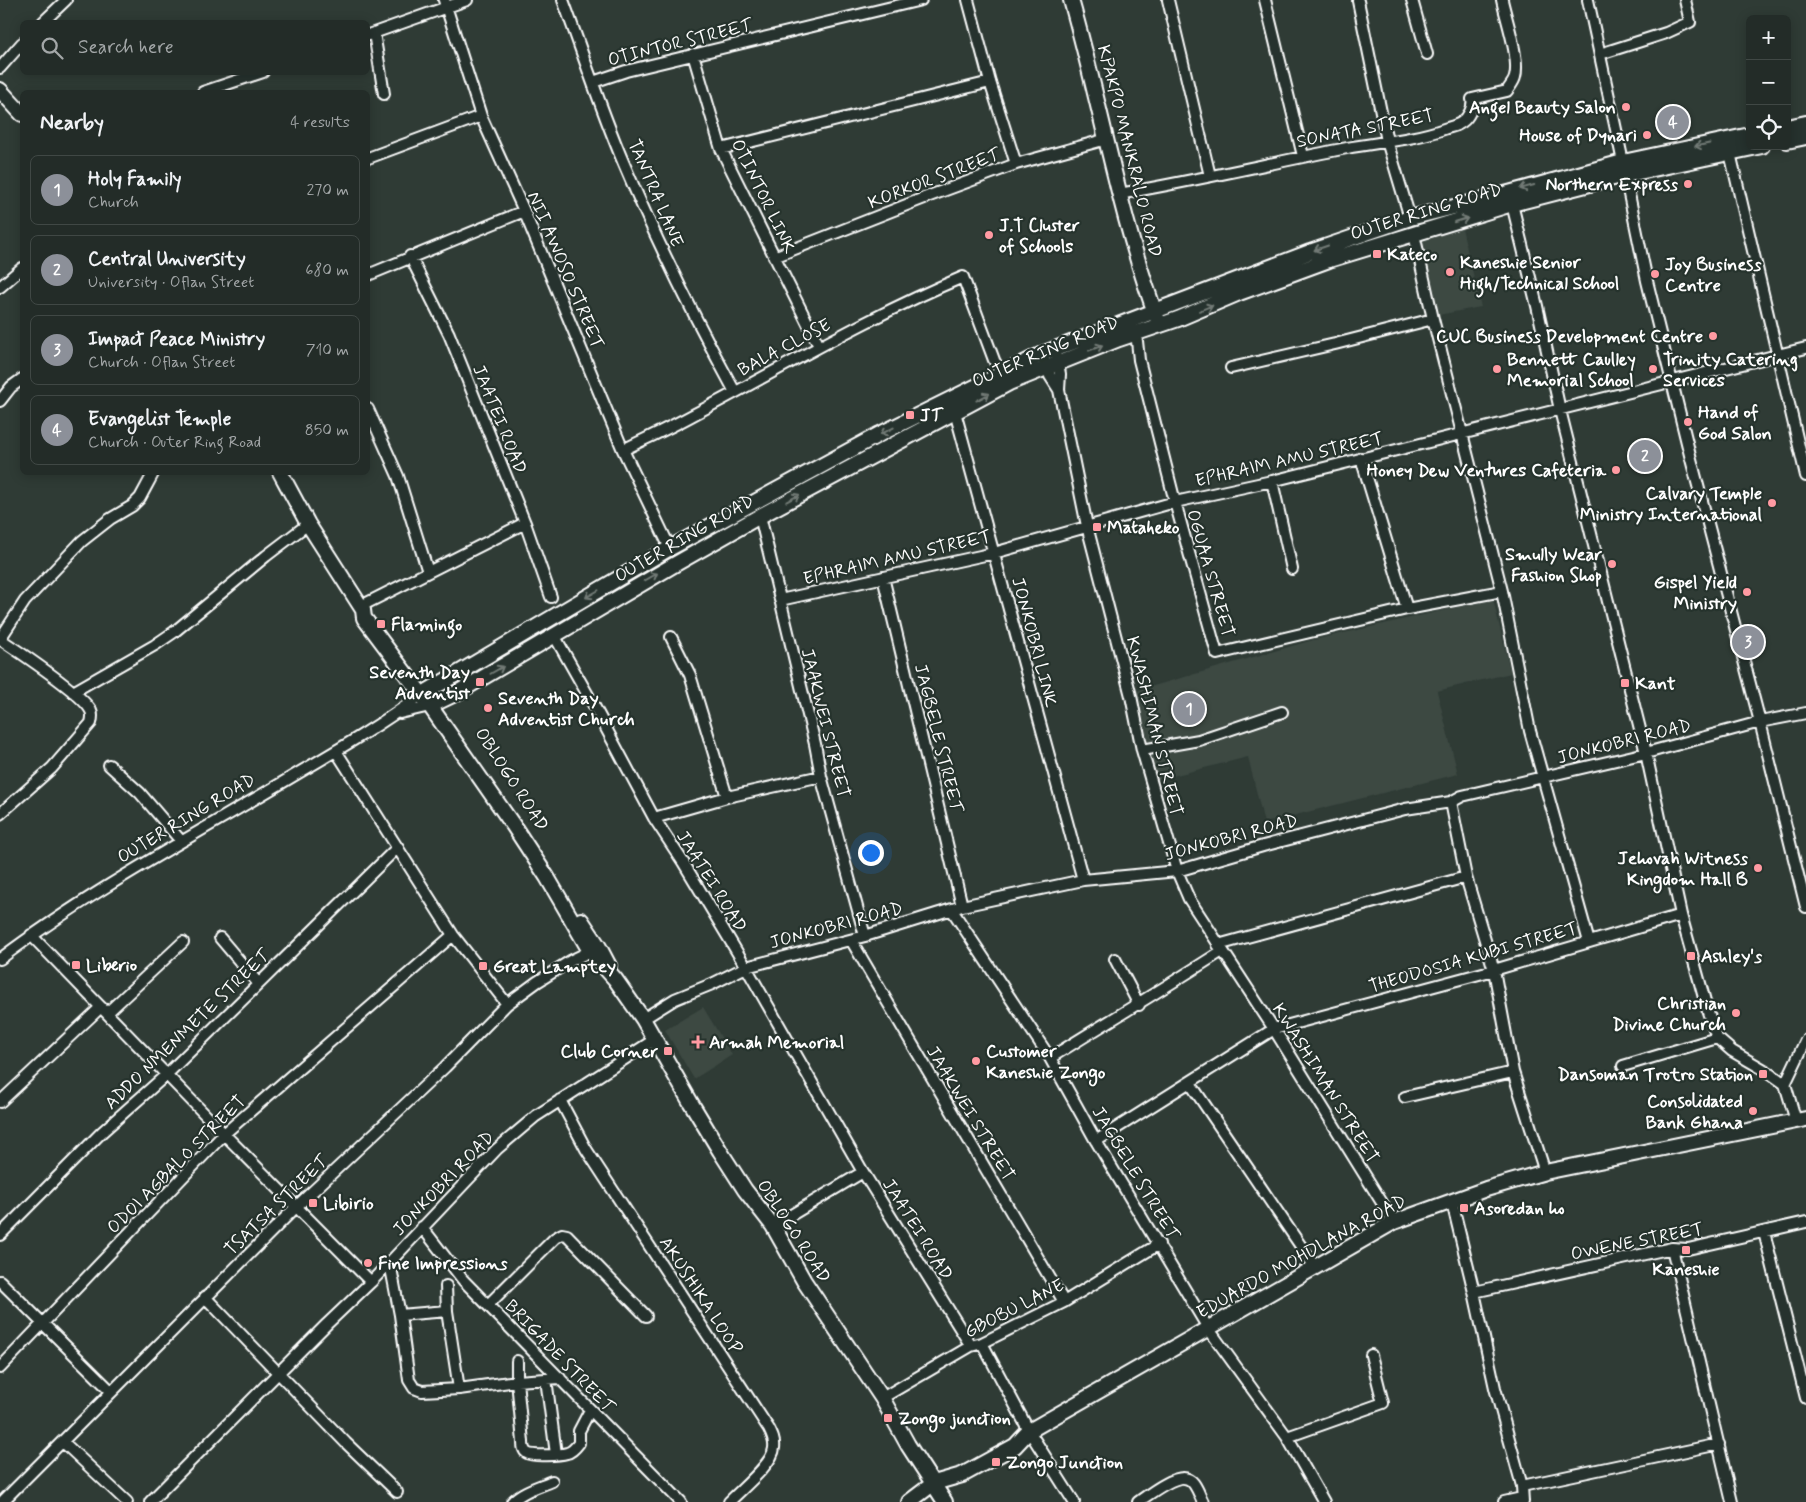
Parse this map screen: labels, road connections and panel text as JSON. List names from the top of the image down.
{
  "streets": {
    "main road": [
      "KPAKPO MANKRALO ROAD",
      "OUTER RING ROAD",
      "OBLOGO ROAD",
      "EDUARDO MOHDLANA ROAD"
    ],
    "street": [
      "OTINTOR STREET",
      "SONATA STREET",
      "KORKOR STREET",
      "TANTRA LANE",
      "OTINTOR LINK",
      "NII AWOSO STREET",
      "BALA CLOSE",
      "JAATEI ROAD",
      "EPHRAIM AMU STREET",
      "OGUAA STREET",
      "JONKOBRI LINK",
      "JAAKWEI STREET",
      "KWASHIMAN STREET",
      "JAGBELE STREET",
      "JONKOBRI ROAD",
      "THEODOSIA KUBI STREET",
      "ADDO NMENMETE STREET",
      "ODOI AGBALO STREET",
      "TSATSA STREET",
      "OWENE STREET",
      "AKUSHIKA LOOP",
      "GBOBU LANE",
      "BRIGADE STREET"
    ]
  },
  "crossings": [
    ["OTINTOR STREET", "TANTRA LANE"],
    ["OTINTOR STREET", "OTINTOR LINK"],
    ["SONATA STREET", "KPAKPO MANKRALO ROAD"],
    ["KPAKPO MANKRALO ROAD", "KORKOR STREET"],
    ["KPAKPO MANKRALO ROAD", "OUTER RING ROAD"],
    ["KORKOR STREET", "OTINTOR LINK"],
    ["TANTRA LANE", "BALA CLOSE"],
    ["OTINTOR LINK", "BALA CLOSE"],
    ["OUTER RING ROAD", "NII AWOSO STREET"],
    ["OUTER RING ROAD", "BALA CLOSE"],
    ["OUTER RING ROAD", "JAATEI ROAD"],
    ["OUTER RING ROAD", "OGUAA STREET"],
    ["OUTER RING ROAD", "JONKOBRI LINK"],
    ["OUTER RING ROAD", "JAAKWEI STREET"],
    ["OUTER RING ROAD", "KWASHIMAN STREET"],
    ["OUTER RING ROAD", "OBLOGO ROAD"],
    ["NII AWOSO STREET", "BALA CLOSE"],
    ["JAATEI ROAD", "JONKOBRI ROAD"],
    ["JAATEI ROAD", "EDUARDO MOHDLANA ROAD"],
    ["JAATEI ROAD", "GBOBU LANE"],
    ["EPHRAIM AMU STREET", "OGUAA STREET"],
    ["EPHRAIM AMU STREET", "JONKOBRI LINK"],
    ["EPHRAIM AMU STREET", "JAAKWEI STREET"],
    ["EPHRAIM AMU STREET", "KWASHIMAN STREET"],
    ["EPHRAIM AMU STREET", "JAGBELE STREET"],
    ["JONKOBRI LINK", "JONKOBRI ROAD"],
    ["JAAKWEI STREET", "JONKOBRI ROAD"],
    ["JAAKWEI STREET", "GBOBU LANE"],
    ["KWASHIMAN STREET", "JONKOBRI ROAD"],
    ["KWASHIMAN STREET", "THEODOSIA KUBI STREET"],
    ["KWASHIMAN STREET", "EDUARDO MOHDLANA ROAD"],
    ["JAGBELE STREET", "JONKOBRI ROAD"],
    ["JAGBELE STREET", "THEODOSIA KUBI STREET"],
    ["JAGBELE STREET", "EDUARDO MOHDLANA ROAD"],
    ["JAGBELE STREET", "GBOBU LANE"],
    ["JONKOBRI ROAD", "OBLOGO ROAD"],
    ["JONKOBRI ROAD", "AKUSHIKA LOOP"],
    ["JONKOBRI ROAD", "BRIGADE STREET"],
    ["OBLOGO ROAD", "TSATSA STREET"],
    ["OBLOGO ROAD", "EDUARDO MOHDLANA ROAD"],
    ["OBLOGO ROAD", "GBOBU LANE"]
  ],
  "places": {
    "other": [
      "Angel Beauty Salon",
      "House of Dynari",
      "Northern Express",
      "J.T Cluster of Schools",
      "Kaneshie Senior High/Technical School",
      "Joy Business Centre",
      "CUC Business Development Centre",
      "Bennett Caulley Memorial School",
      "Trinity Catering Services",
      "Hand of God Salon",
      "Honey Dew Ventures Cafeteria",
      "Calvary Temple Ministry International",
      "Smully Wear Fashion Shop",
      "Gispel Yield Ministry",
      "Seventh Day Adventist Church",
      "Jehovah Witness Kingdom Hall B",
      "Christian Divine Church",
      "Customer Kaneshie Zongo",
      "Consolidated Bank Ghana",
      "Fine Impressions"
    ],
    "transit": [
      "Kateco",
      "JT",
      "Mataheko",
      "Flamingo",
      "Seventh Day Adventist",
      "Kant",
      "Ashley's",
      "Liberio",
      "Great Lamptey",
      "Club Corner",
      "Dansoman Trotro Station",
      "Libirio",
      "Asoredan ho",
      "Kaneshie",
      "Zongo junction",
      "Zongo Junction"
    ],
    "health": ["Armah Memorial"]
  },
  "page": {
    "map_buttons": ["+", "−"],
    "search": "Search here",
    "heading": ["Nearby", "4 results"],
    "pins": [
      "4",
      "2",
      "3",
      "1"
    ],
    "list": [
      {
        "mark": "1",
        "name": "Holy Family",
        "note": "Church",
        "value": "270 m"
      },
      {
        "mark": "2",
        "name": "Central University",
        "note": "University · Oflan Street",
        "value": "680 m"
      },
      {
        "mark": "3",
        "name": "Impact Peace Ministry",
        "note": "Church · Oflan Street",
        "value": "710 m"
      },
      {
        "mark": "4",
        "name": "Evangelist Temple",
        "note": "Church · Outer Ring Road",
        "value": "850 m"
      }
    ]
  }
}
